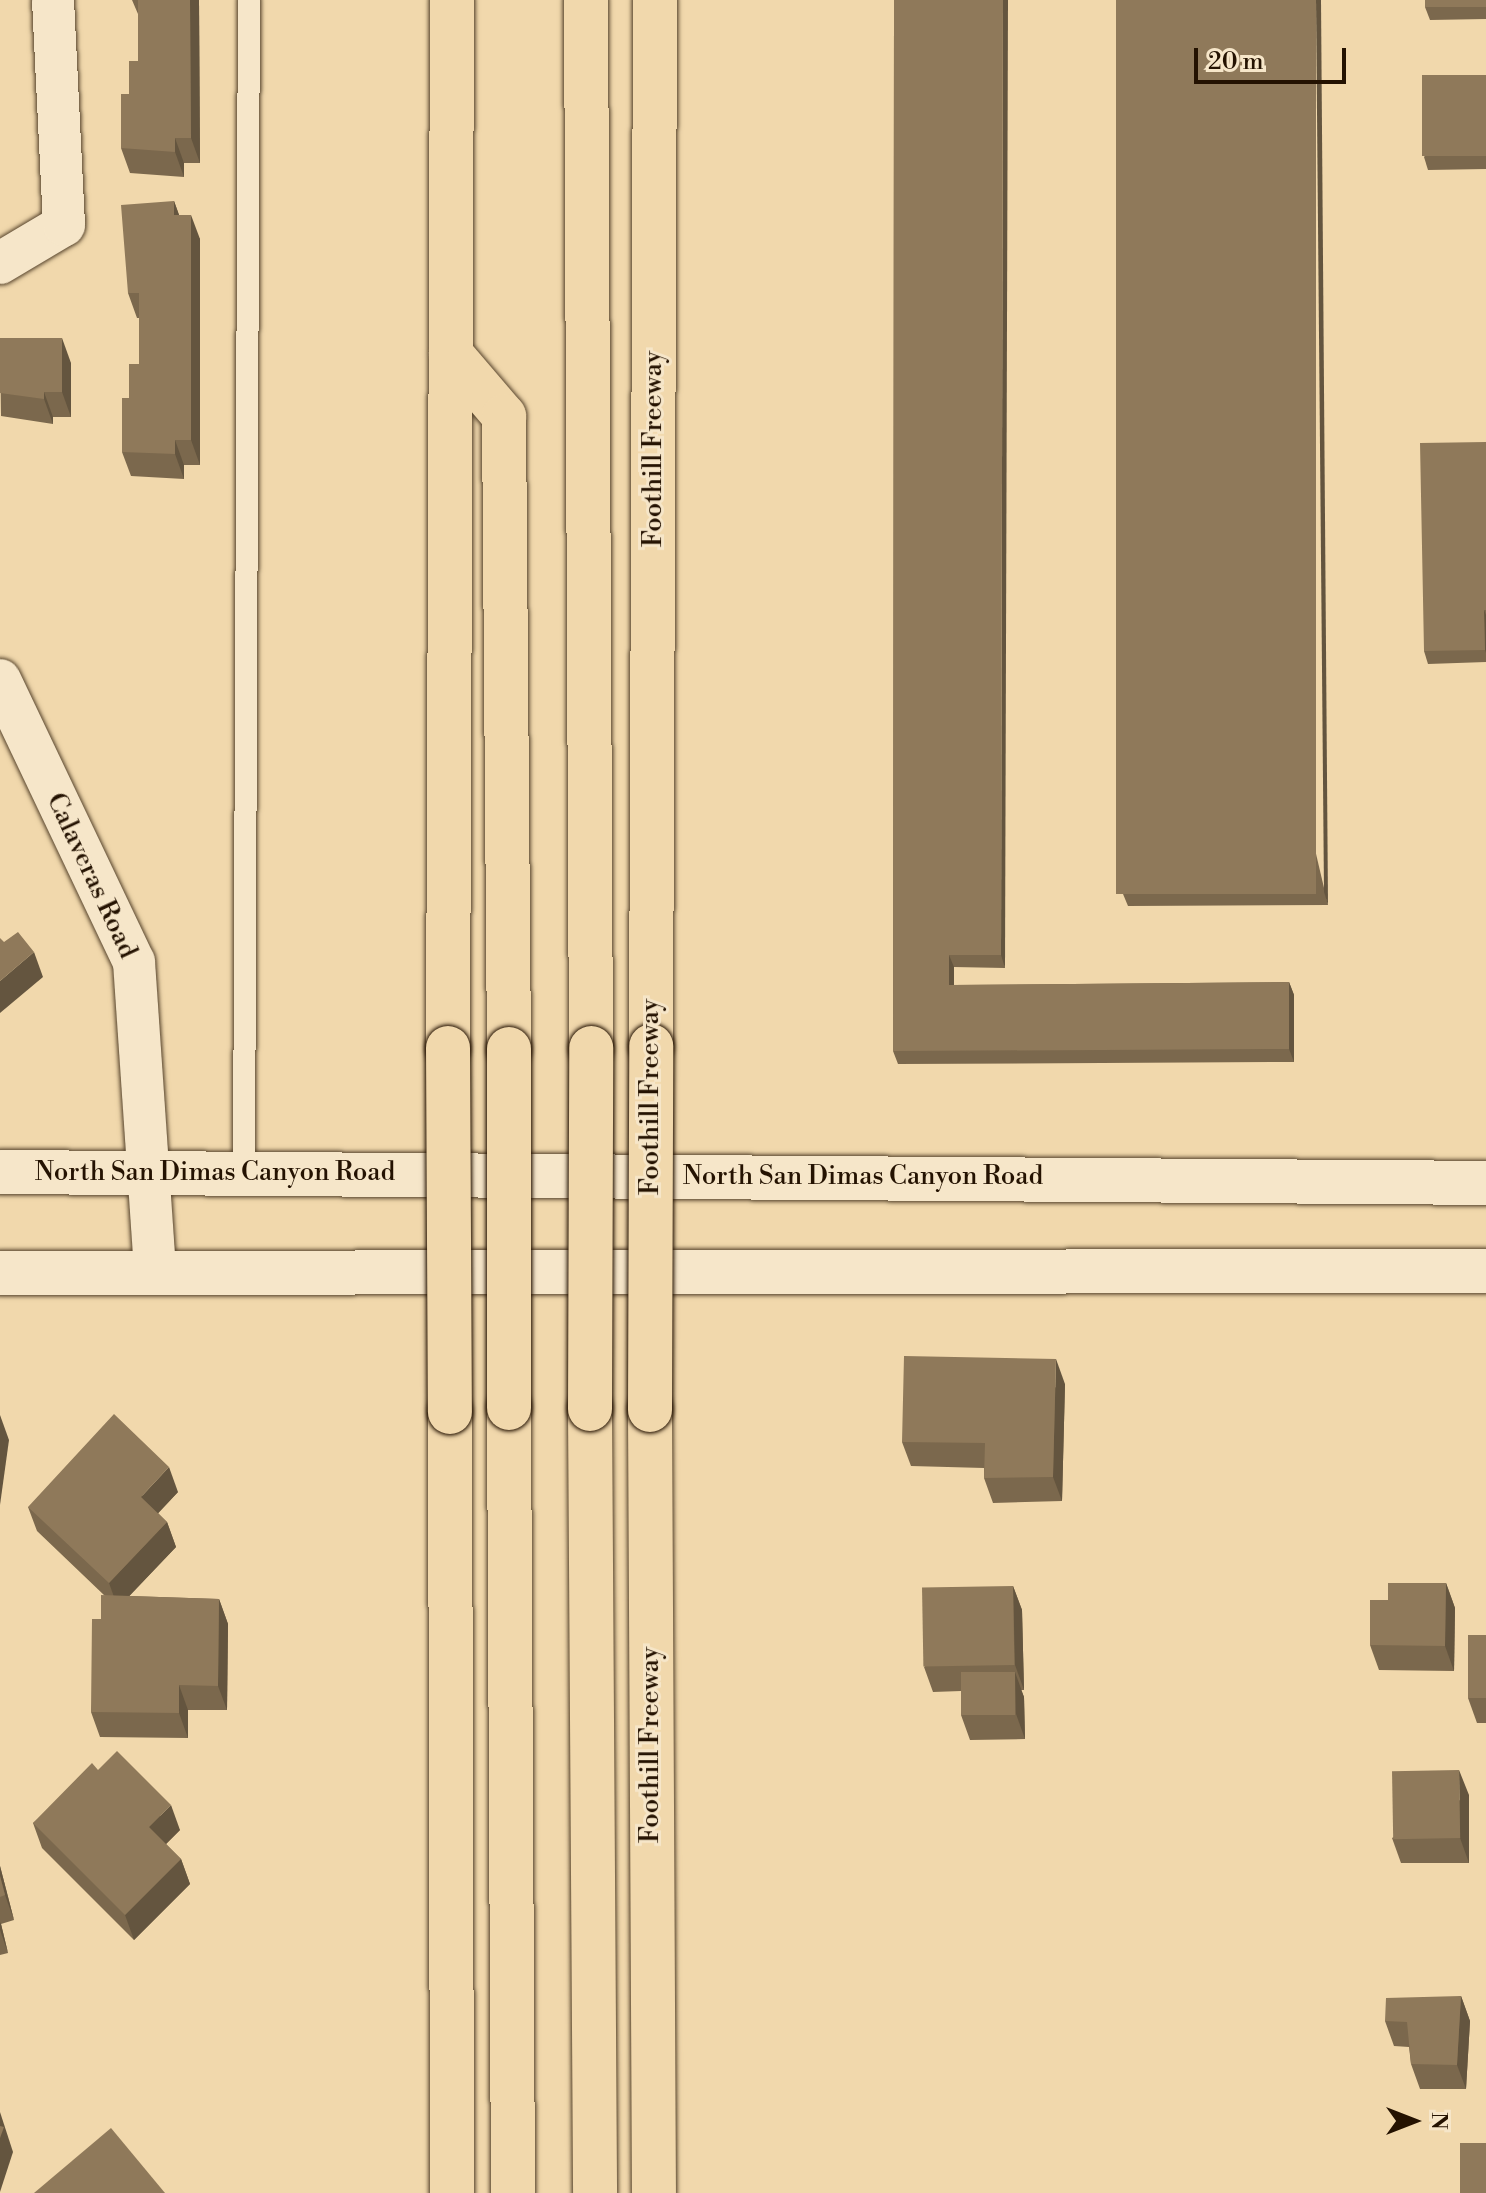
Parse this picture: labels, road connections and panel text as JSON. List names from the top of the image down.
{
  "streets": {
    "highway": ["Foothill Freeway"],
    "main road": ["North San Dimas Canyon Road"],
    "street": ["Calaveras Road"]
  },
  "crossings": [
    ["Calaveras Road", "North San Dimas Canyon Road"]
  ],
  "scale_bar": "20 m",
  "north": "right"
}
